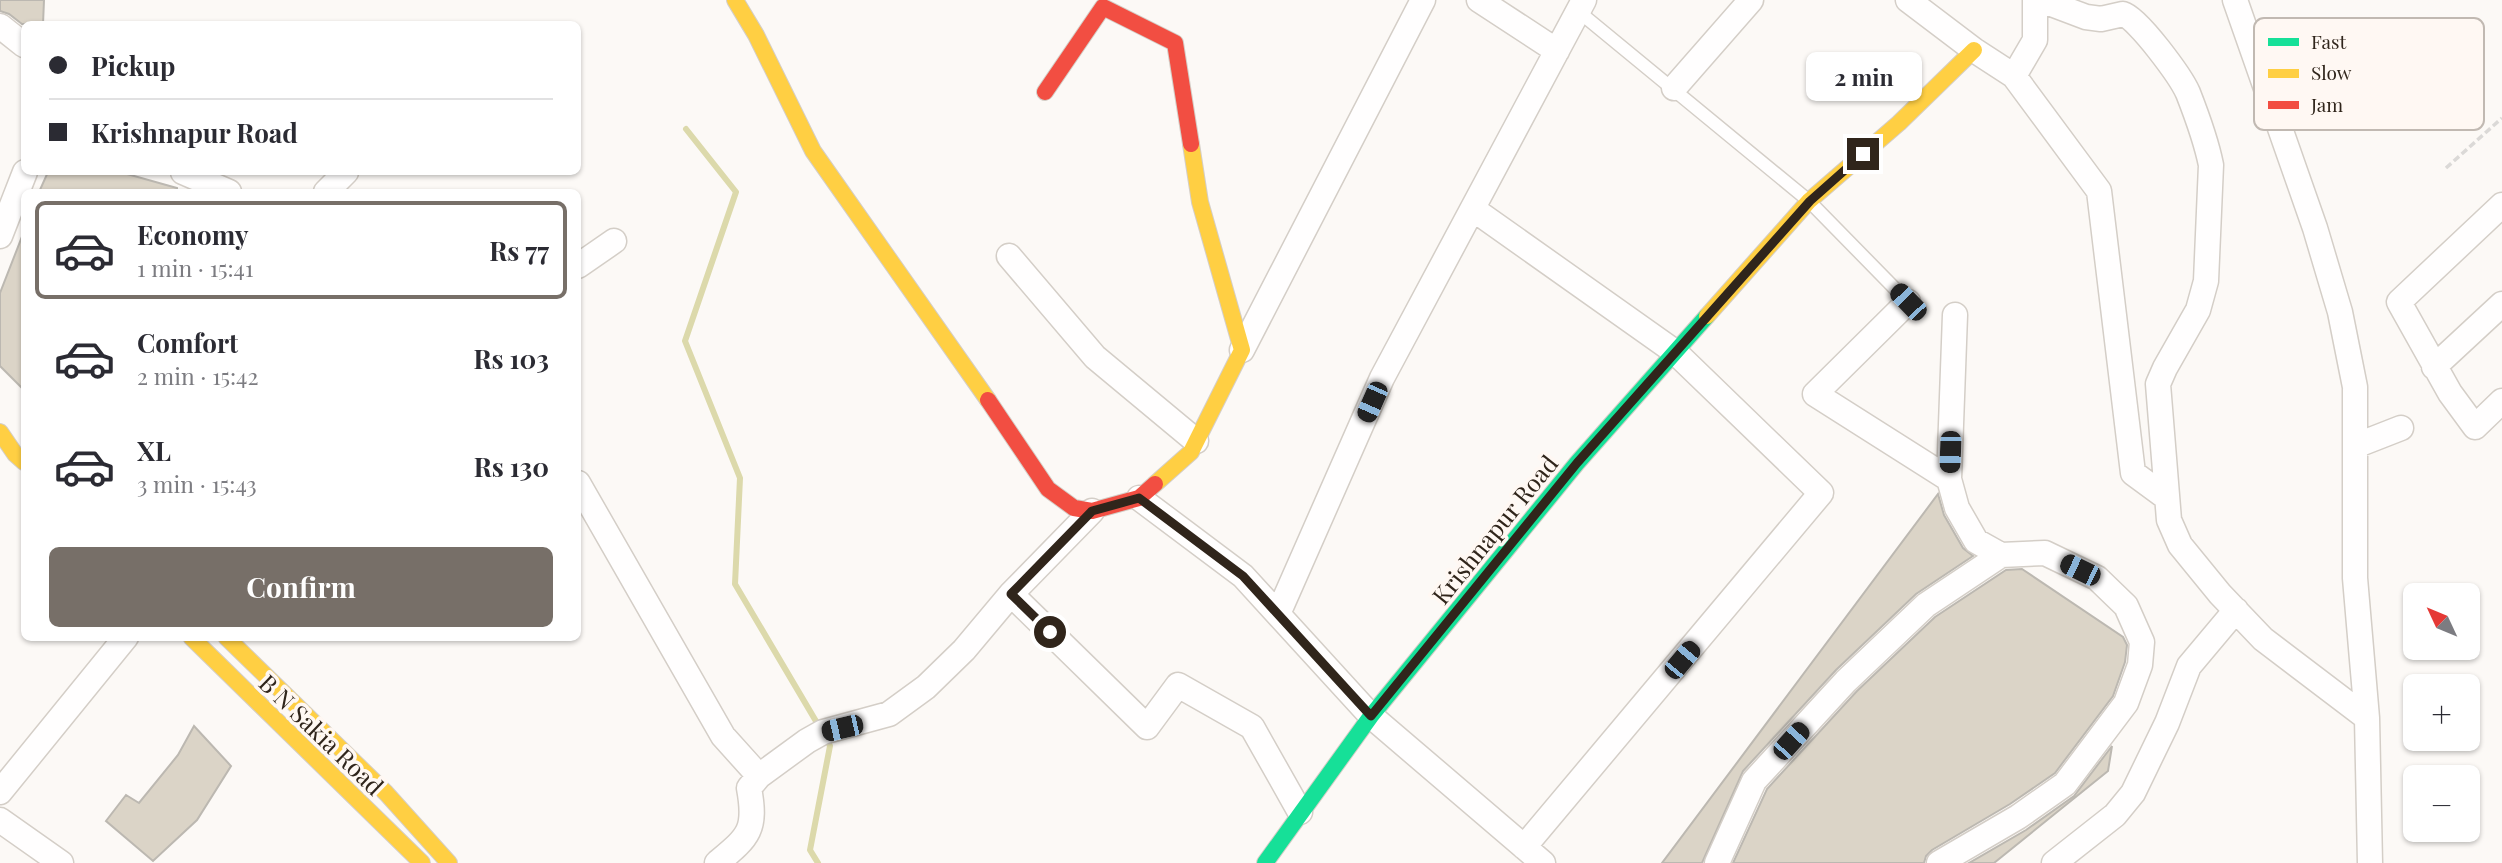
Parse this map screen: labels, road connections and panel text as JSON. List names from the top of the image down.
{
  "streets": {
    "street": ["Krishnapur Road", "B N Sakia Road"]
  },
  "legend": ["Fast", "Slow", "Jam"],
  "north": "top left",
  "page": {
    "banner": ["Pickup", "Krishnapur Road"],
    "bubble": "2 min",
    "list": [
      {
        "name": "Economy",
        "note": "1 min · 15:41",
        "value": "Rs 77"
      },
      {
        "name": "Comfort",
        "note": "2 min · 15:42",
        "value": "Rs 103"
      },
      {
        "name": "XL",
        "note": "3 min · 15:43",
        "value": "Rs 130"
      }
    ],
    "buttons": "Confirm",
    "map_buttons": ["+", "−"]
  }
}
